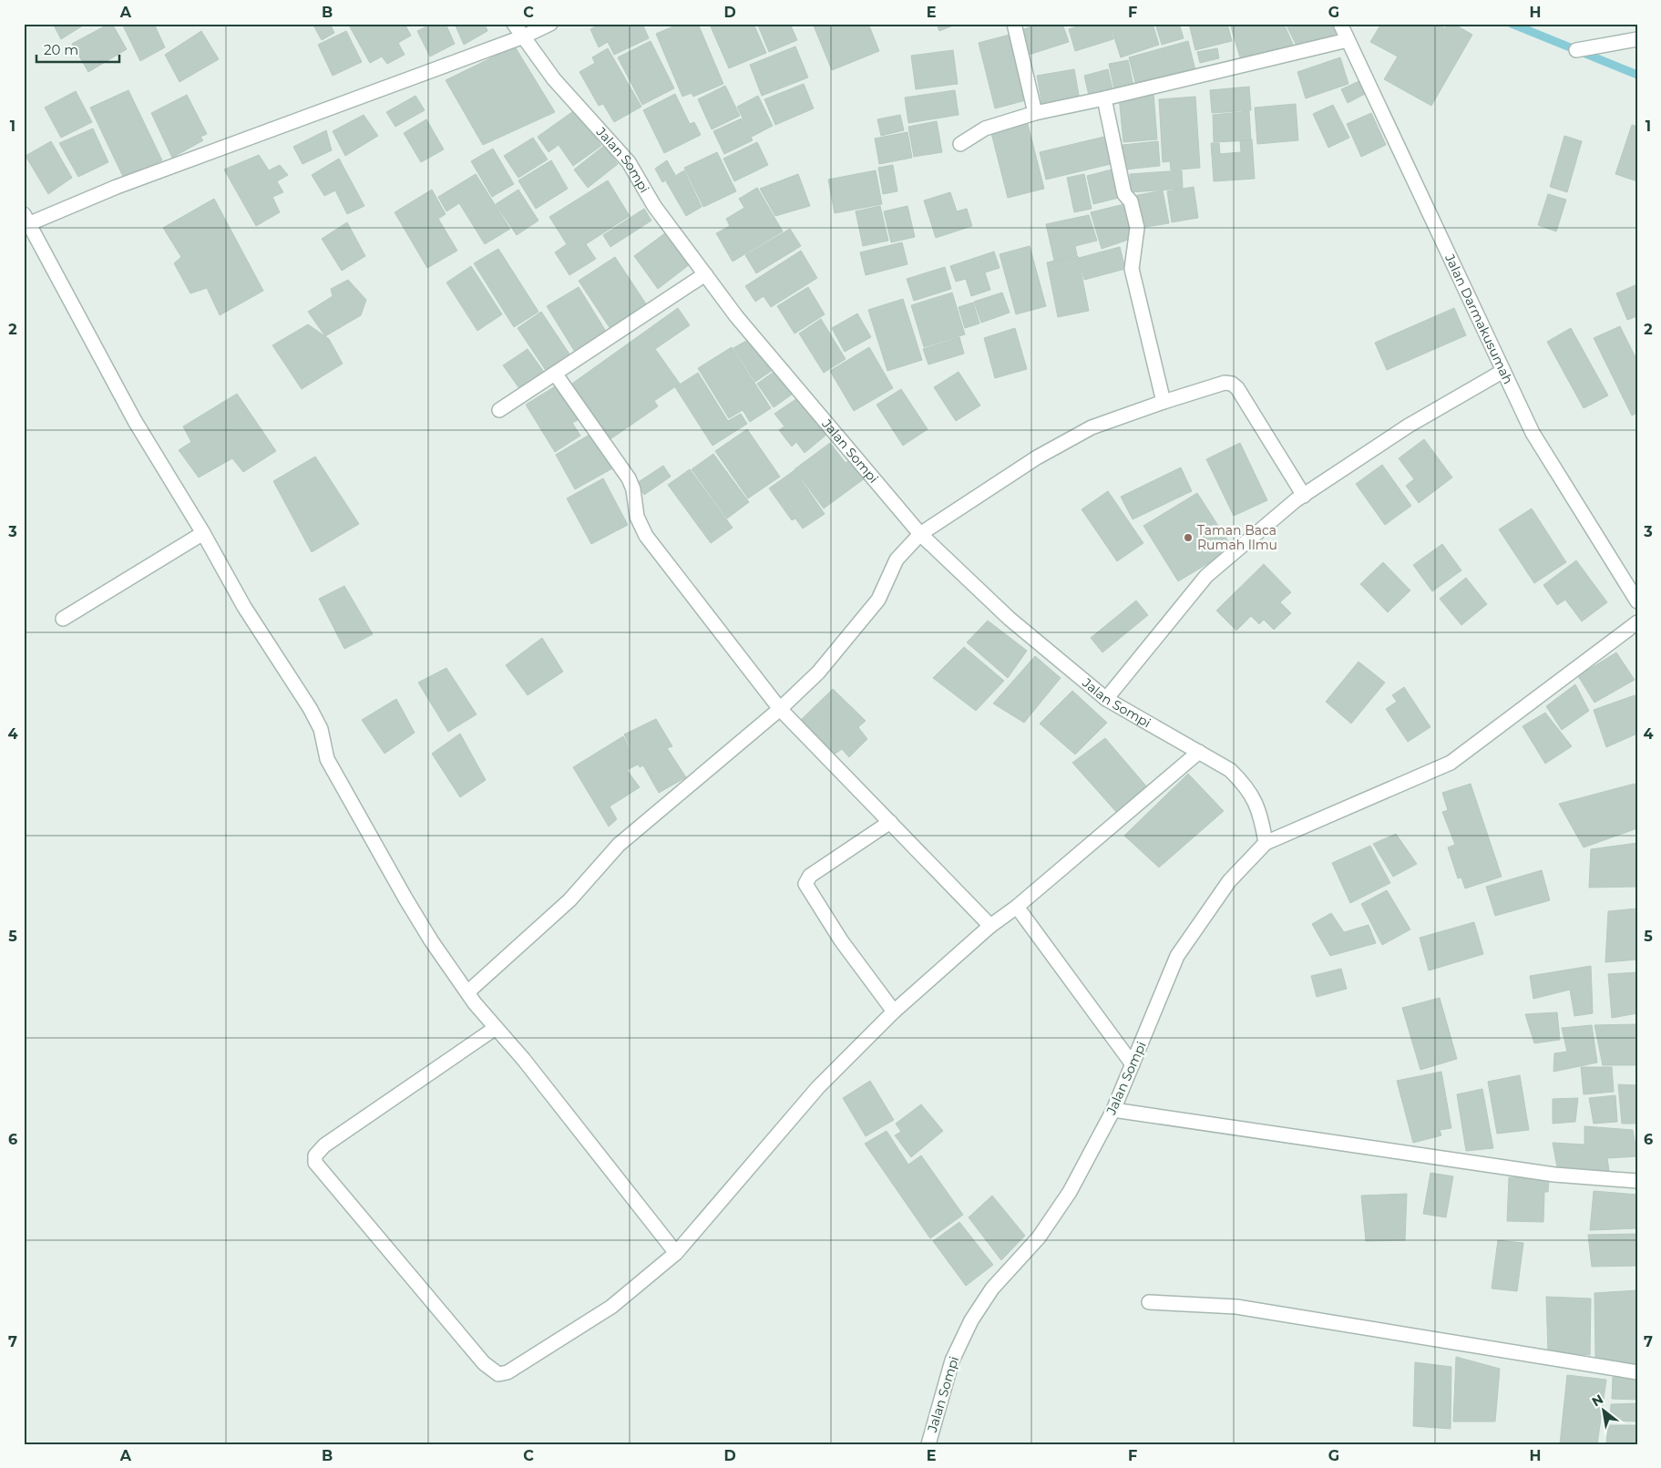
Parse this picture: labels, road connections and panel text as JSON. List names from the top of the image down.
{
  "streets": {
    "street": ["Jalan Sompi", "Jalan Darmakusumah"]
  },
  "places": ["Taman Baca Rumah Ilmu"],
  "scale_bar": "20 m",
  "north": "top left",
  "grid": {
    "columns": [
      "A",
      "B",
      "C",
      "D",
      "E",
      "F",
      "G",
      "H"
    ],
    "rows": [
      "1",
      "2",
      "3",
      "4",
      "5",
      "6",
      "7"
    ]
  }
}
